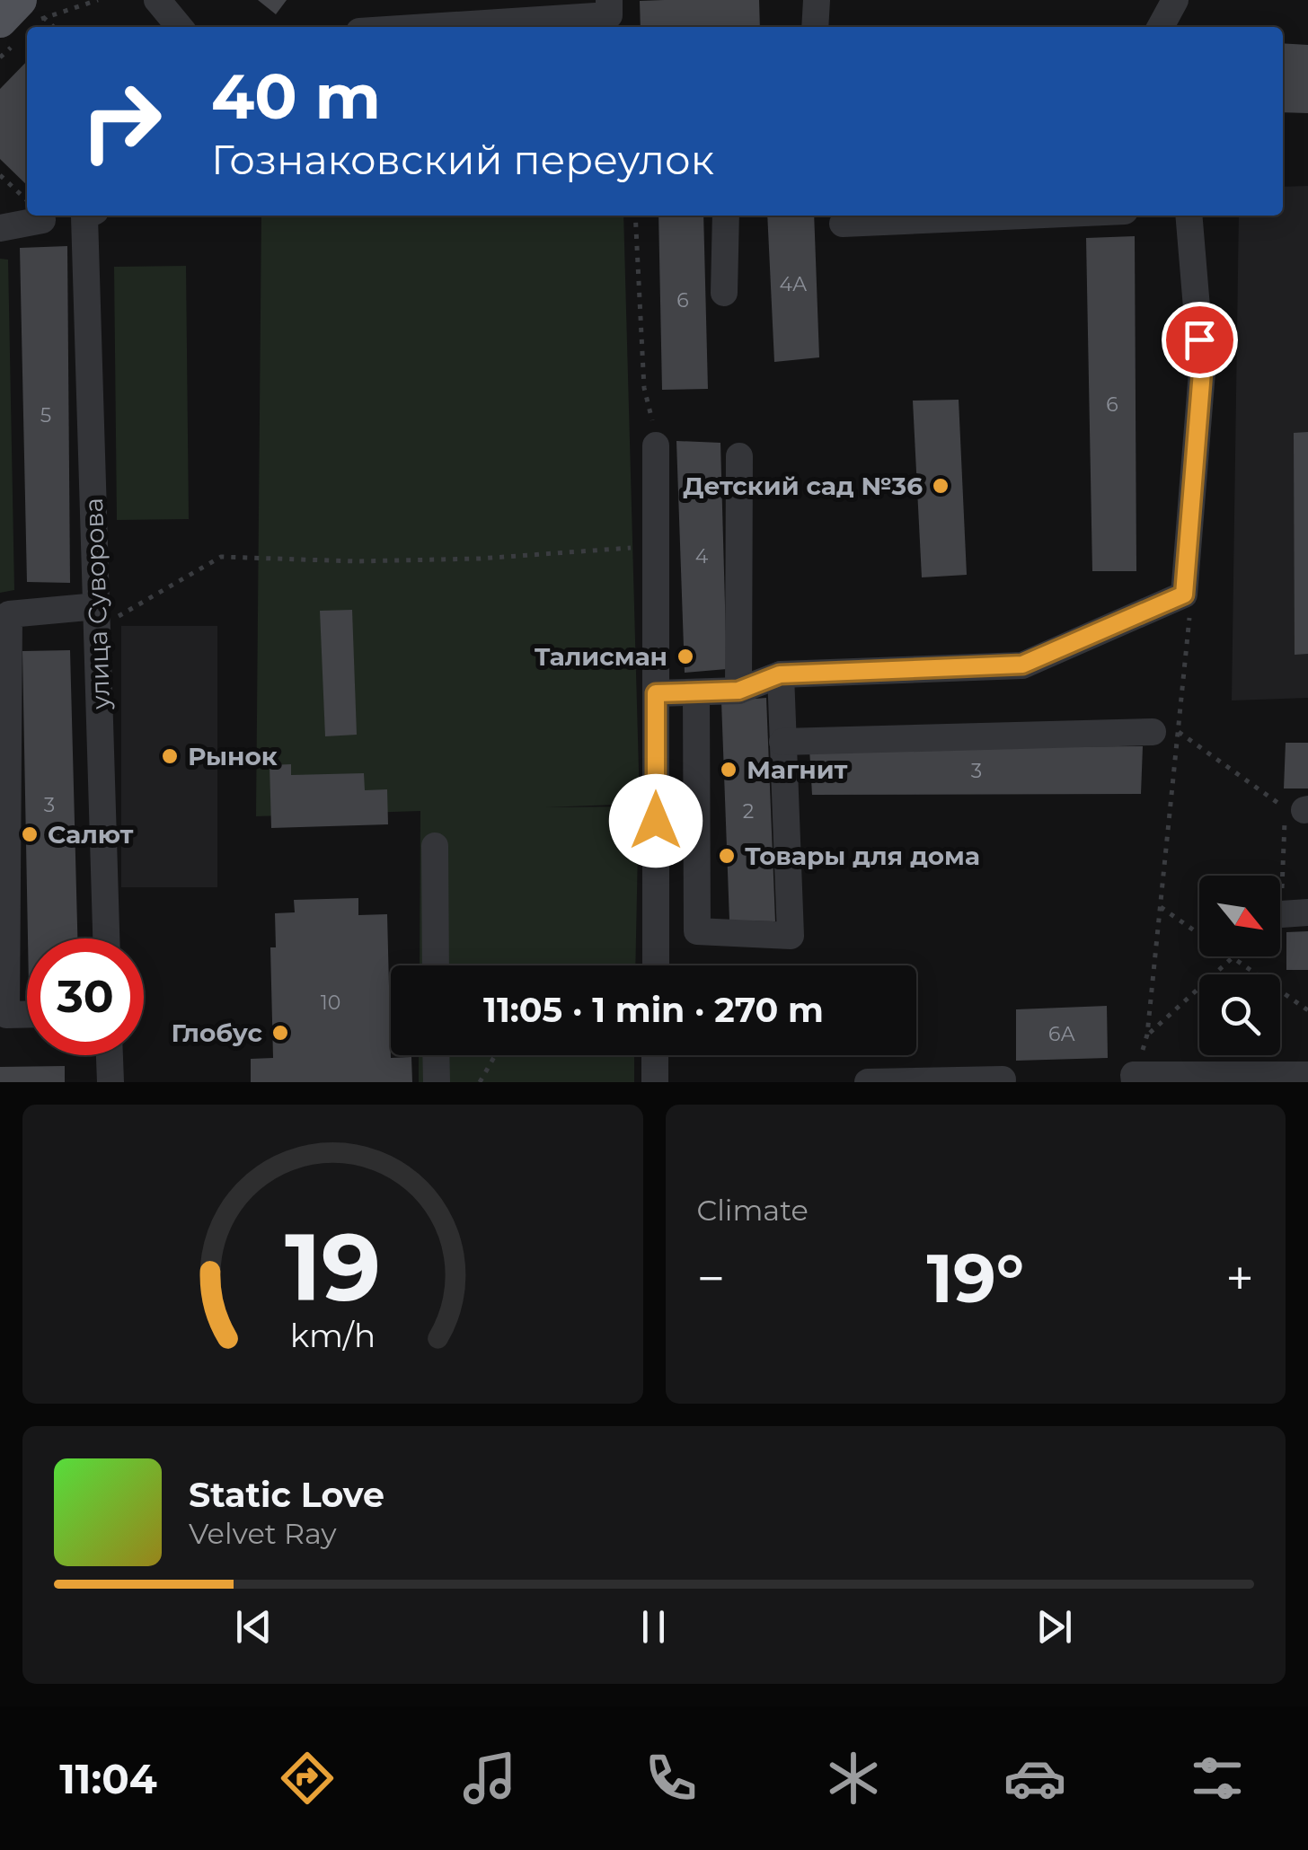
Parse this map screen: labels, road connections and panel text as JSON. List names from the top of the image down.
{
  "streets": {
    "street": ["улица Суворова"]
  },
  "places": [
    "Детский сад №36",
    "Талисман",
    "Рынок",
    "Магнит",
    "Салют",
    "Товары для дома",
    "Глобус"
  ],
  "house_numbers": [
    "4А",
    "6",
    "6",
    "5",
    "4",
    "3",
    "3",
    "2",
    "10",
    "6А"
  ],
  "north": "bottom right",
  "page": {
    "turn": ["40 m", "Гознаковский переулок"],
    "limit": "30",
    "trip": "11:05 · 1 min · 270 m",
    "tile": "Climate",
    "heat": ["−", "19°", "+"],
    "song": ["Static Love", "Velvet Ray"],
    "tabs": "11:04",
    "gauge": ["19", "km/h"]
  }
}
